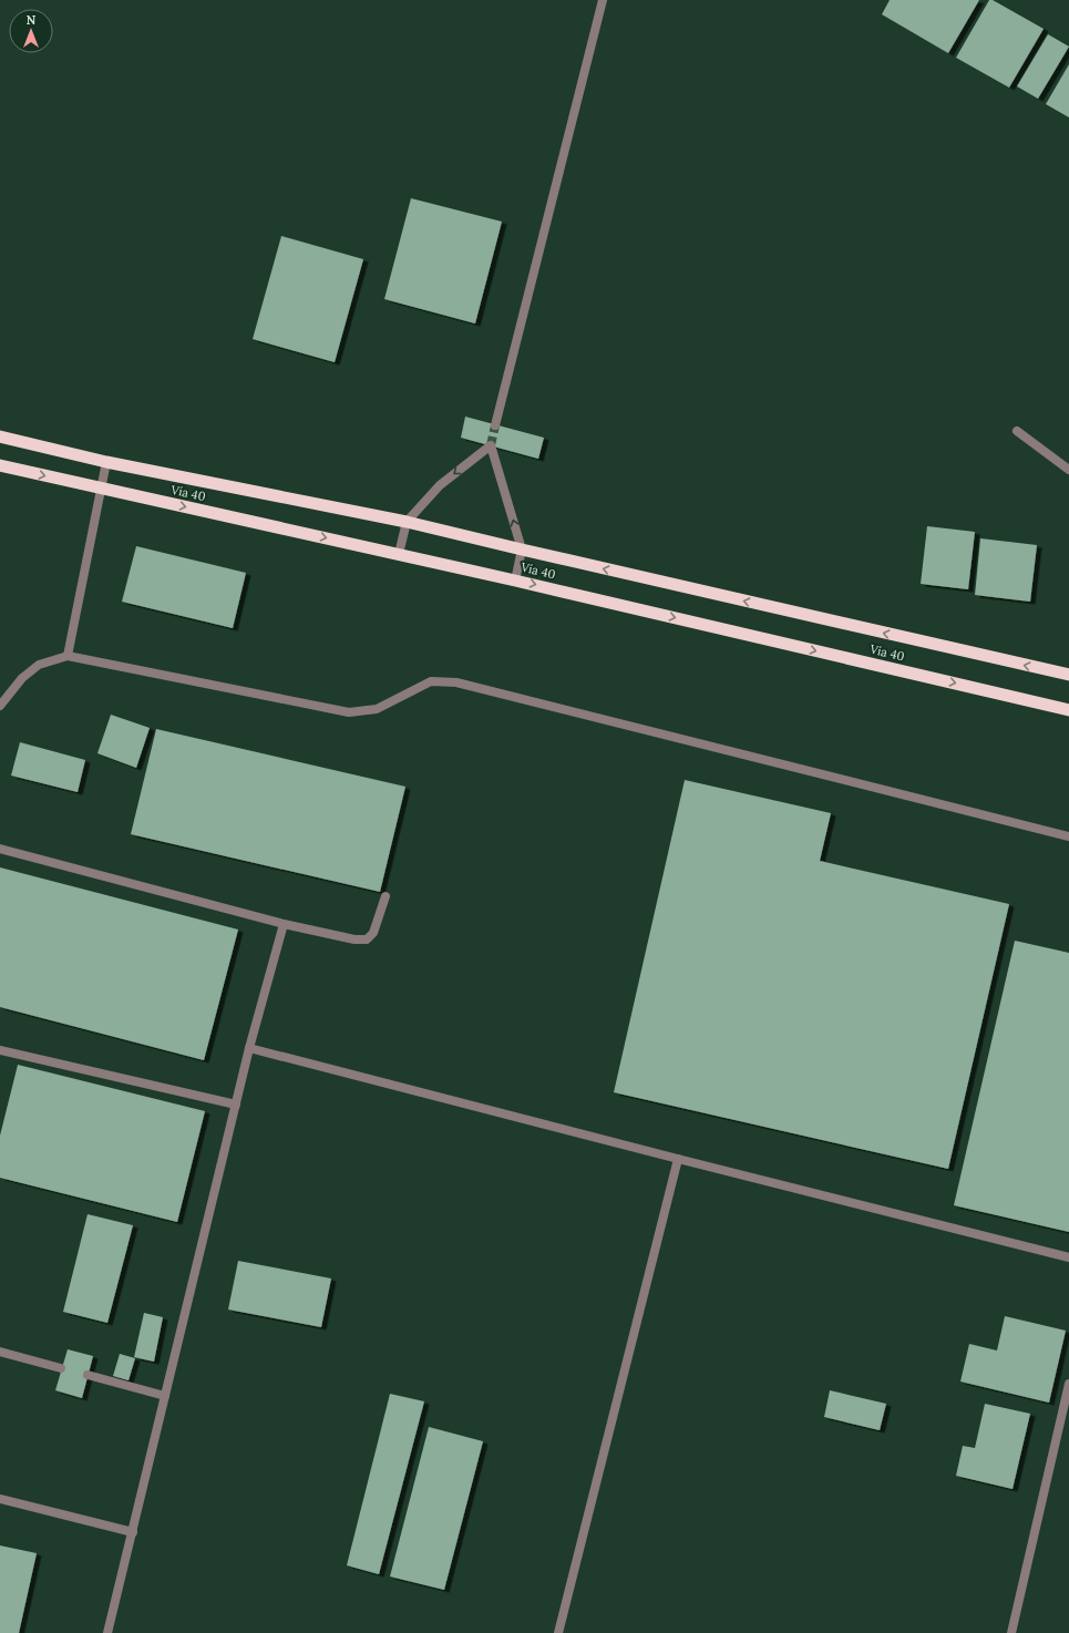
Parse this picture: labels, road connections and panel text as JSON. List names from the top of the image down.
{
  "streets": {
    "highway": ["Vía 40"]
  },
  "north": "top"
}
